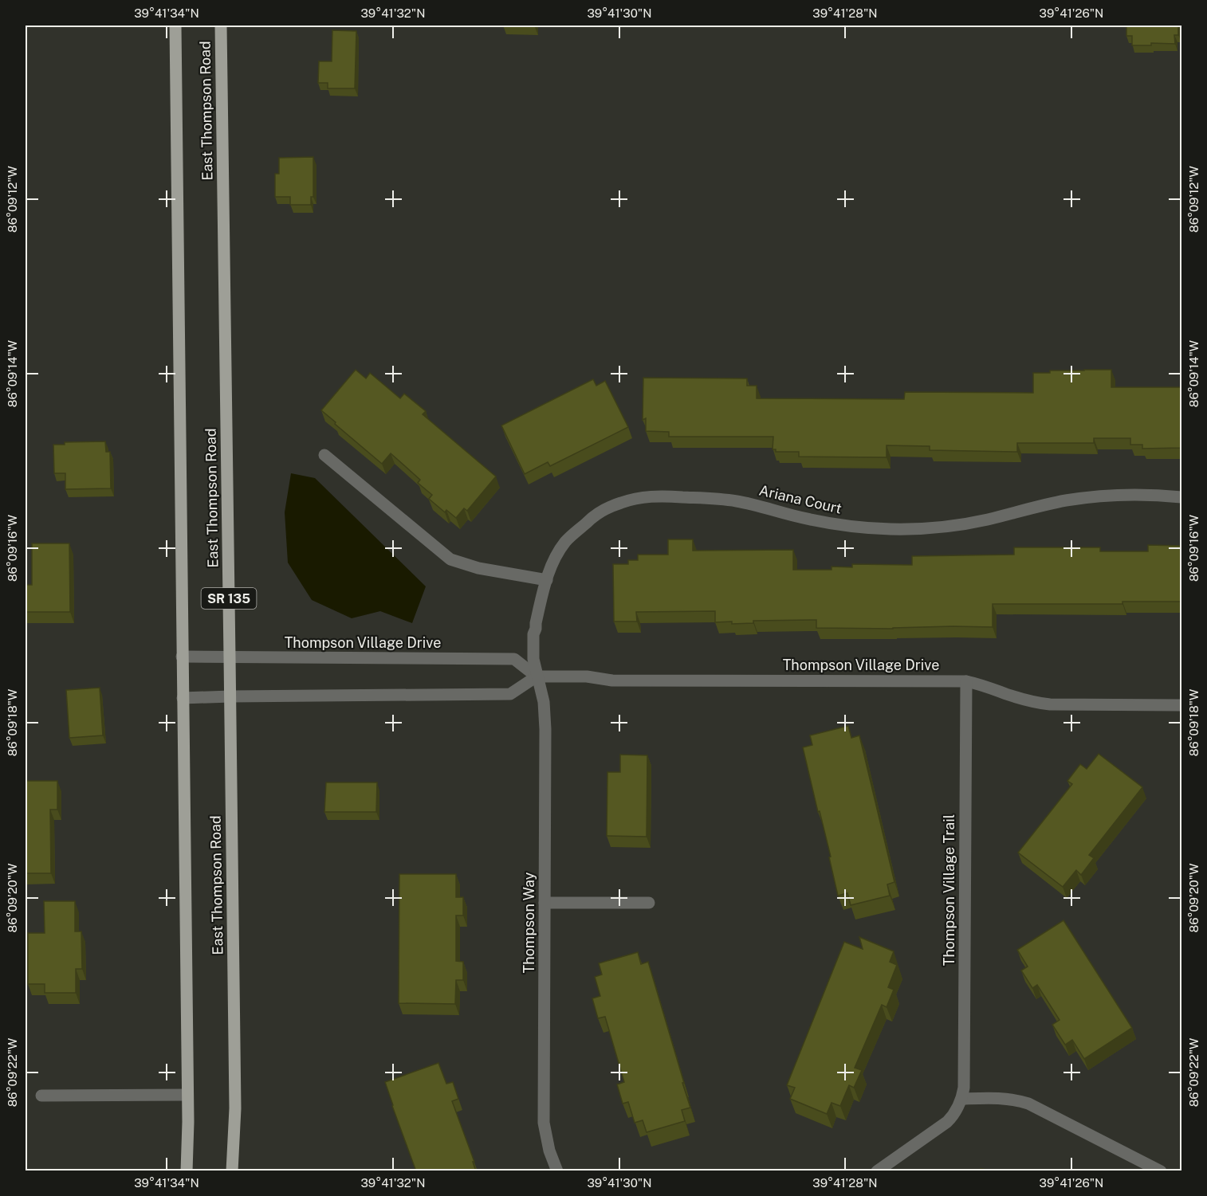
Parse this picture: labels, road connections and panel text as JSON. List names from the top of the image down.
{
  "streets": {
    "main road": ["East Thompson Road", "SR 135"],
    "street": [
      "Ariana Court",
      "Thompson Village Drive",
      "Thompson Village Trail",
      "Thompson Way"
    ]
  },
  "crossings": [
    ["East Thompson Road", "Thompson Village Drive"],
    ["Ariana Court", "Thompson Village Drive"],
    ["Ariana Court", "Thompson Way"],
    ["Thompson Village Drive", "Thompson Village Trail"],
    ["Thompson Village Drive", "Thompson Way"]
  ],
  "coordinates": [
    "39°41'34\"N",
    "39°41'32\"N",
    "39°41'30\"N",
    "39°41'28\"N",
    "39°41'26\"N",
    "86°09'12\"W",
    "86°09'14\"W",
    "86°09'16\"W",
    "86°09'18\"W",
    "86°09'20\"W",
    "86°09'22\"W"
  ]
}
